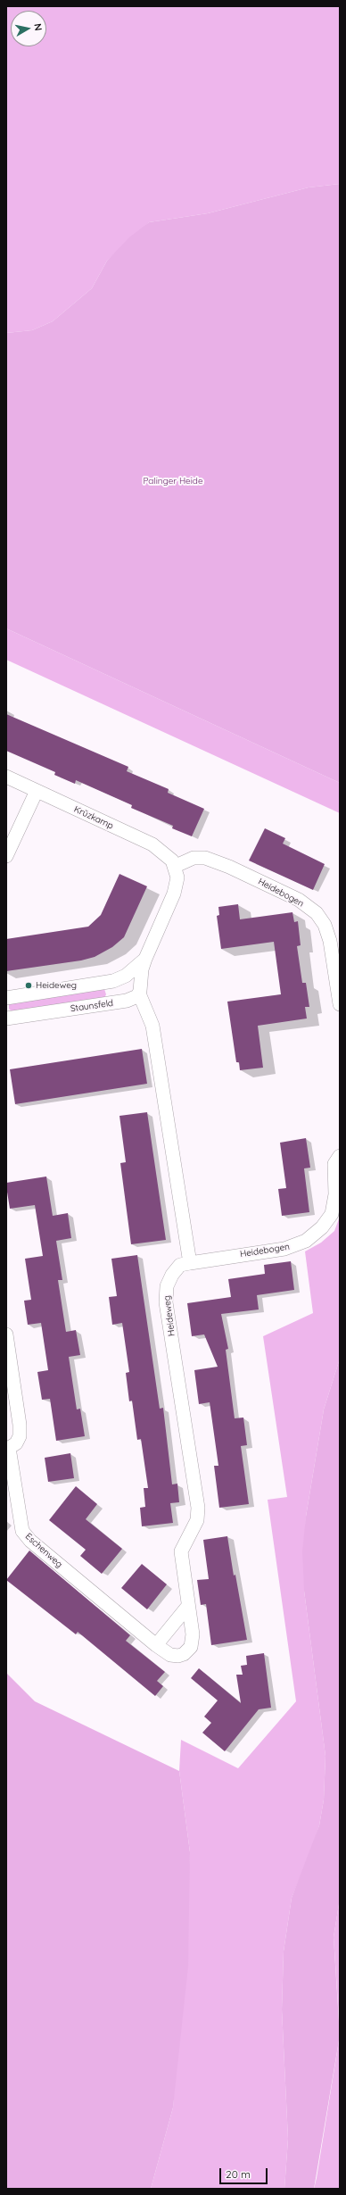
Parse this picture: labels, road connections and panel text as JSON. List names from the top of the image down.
{
  "streets": {
    "street": [
      "Krüzkamp",
      "Heidebogen",
      "Staunsfeld",
      "Heideweg",
      "Eschenweg"
    ]
  },
  "crossings": [
    ["Krüzkamp", "Heidebogen"],
    ["Heidebogen", "Heideweg"],
    ["Heideweg", "Eschenweg"]
  ],
  "parks": ["Palinger Heide"],
  "places": ["Heideweg"],
  "scale_bar": "20 m",
  "north": "right"
}
